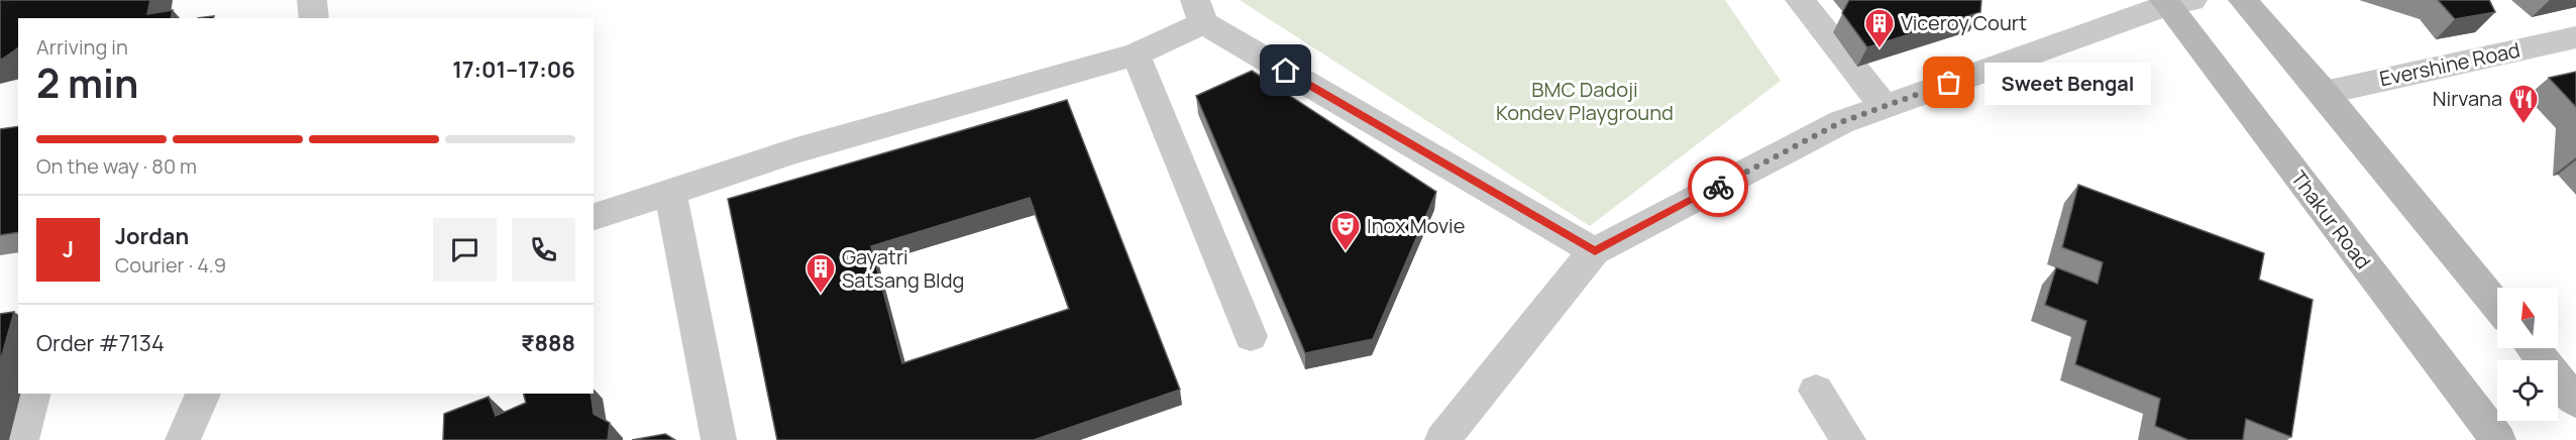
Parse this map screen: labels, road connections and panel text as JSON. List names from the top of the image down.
{
  "streets": {
    "street": ["Evershine Road", "Thakur Road"]
  },
  "parks": ["BMC Dadoji Kondev Playground"],
  "places": {
    "building": ["Viceroy Court", "Gayatri Satsang Bldg"],
    "other": ["Sweet Bengal"],
    "restaurant": ["Nirvana"],
    "theatre": ["Inox Movie"]
  },
  "north": "top",
  "page": {
    "heading": ["2 min", "Arriving in", "17:01–17:06"],
    "panel": [
      "Jordan",
      "Courier · 4.9",
      "Order #7134",
      "₹888"
    ],
    "bubble": "Sweet Bengal",
    "bar": "On the way · 80 m",
    "round": "J"
  }
}
